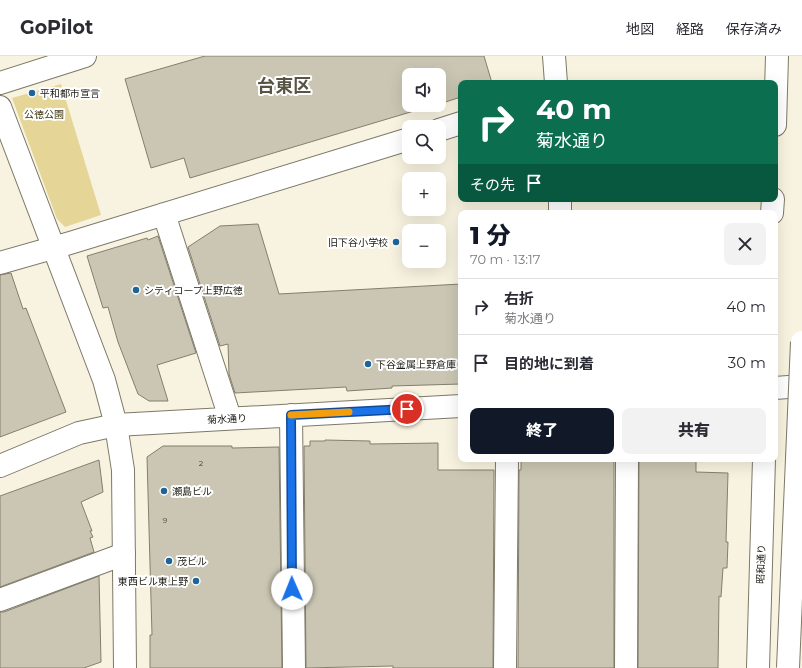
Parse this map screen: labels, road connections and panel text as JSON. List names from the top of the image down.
{
  "streets": {
    "main road": ["菊水通り", "昭和通り"]
  },
  "districts": ["台東区"],
  "parks": ["公徳公園"],
  "places": [
    "平和都市宣言",
    "旧下谷小学校",
    "シティコープ上野広徳",
    "下谷金属上野倉庫",
    "瀬島ビル",
    "茂ビル",
    "東西ビル東上野"
  ],
  "house_numbers": ["2", "9"],
  "page": {
    "header": "GoPilot",
    "nav": ["地図", "経路", "保存済み"],
    "map_buttons": ["+", "−"],
    "turn": ["40 m", "菊水通り"],
    "then": "その先",
    "heading": ["1 分", "70 m · 13:17"],
    "list": [
      {
        "name": "右折",
        "note": "菊水通り",
        "value": "40 m"
      },
      {
        "name": "目的地に到着",
        "value": "30 m"
      }
    ],
    "buttons": ["終了", "共有"]
  }
}
